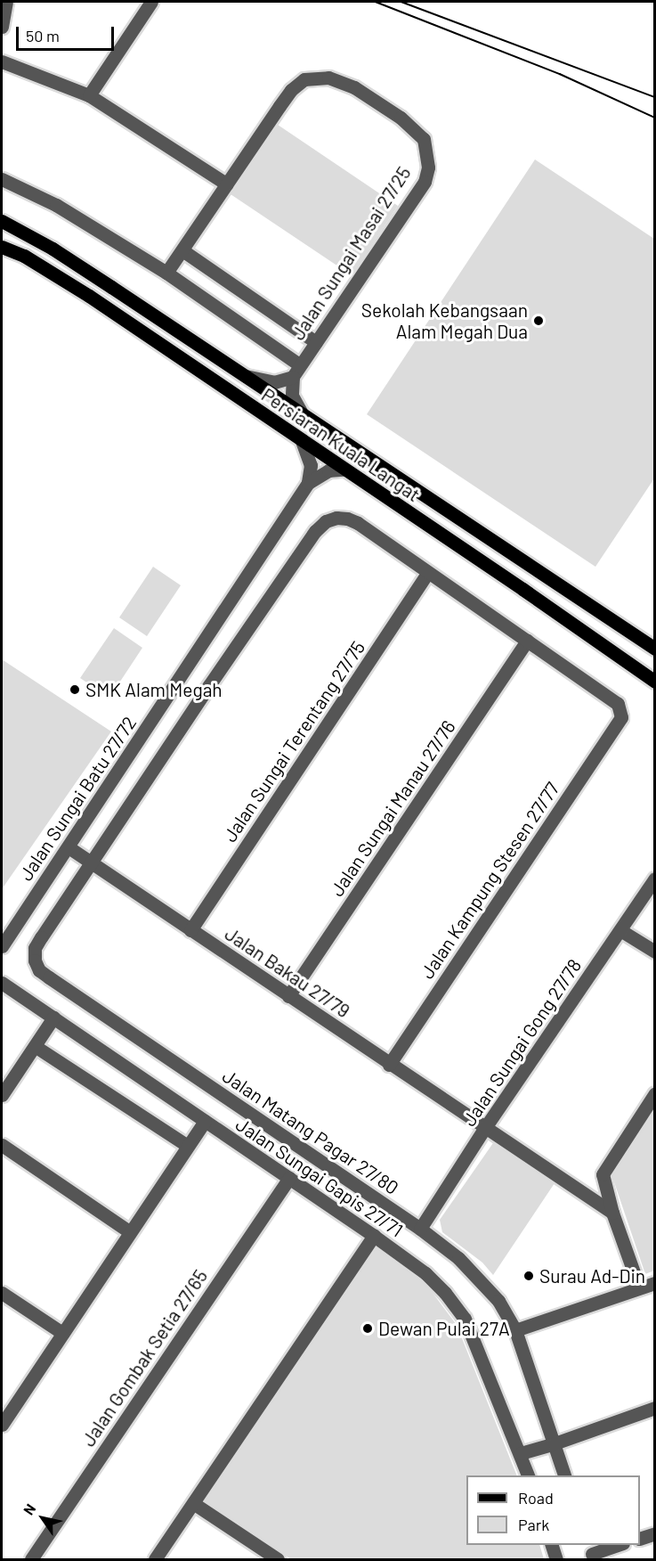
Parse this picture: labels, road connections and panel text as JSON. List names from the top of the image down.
{
  "streets": {
    "main road": ["Persiaran Kuala Langat"],
    "street": [
      "Jalan Sungai Masai 27/25",
      "Jalan Sungai Terentang 27/75",
      "Jalan Sungai Batu 27/72",
      "Jalan Sungai Manau 27/76",
      "Jalan Kampung Stesen 27/77",
      "Jalan Bakau 27/79",
      "Jalan Sungai Gong 27/78",
      "Jalan Matang Pagar 27/80",
      "Jalan Sungai Gapis 27/71",
      "Jalan Gombak Setia 27/65"
    ]
  },
  "crossings": [
    ["Jalan Sungai Terentang 27/75", "Jalan Bakau 27/79"],
    ["Jalan Sungai Terentang 27/75", "Jalan Matang Pagar 27/80"],
    ["Jalan Sungai Batu 27/72", "Jalan Bakau 27/79"],
    ["Jalan Sungai Manau 27/76", "Jalan Kampung Stesen 27/77"],
    ["Jalan Sungai Manau 27/76", "Jalan Bakau 27/79"],
    ["Jalan Kampung Stesen 27/77", "Jalan Bakau 27/79"],
    ["Jalan Bakau 27/79", "Jalan Sungai Gong 27/78"],
    ["Jalan Bakau 27/79", "Jalan Matang Pagar 27/80"],
    ["Jalan Sungai Gong 27/78", "Jalan Matang Pagar 27/80"],
    ["Jalan Sungai Gapis 27/71", "Jalan Gombak Setia 27/65"]
  ],
  "places": [
    "Sekolah Kebangsaan Alam Megah Dua",
    "SMK Alam Megah",
    "Surau Ad-Din",
    "Dewan Pulai 27A"
  ],
  "legend": ["Road", "Park"],
  "scale_bar": "50 m",
  "north": "top left"
}
